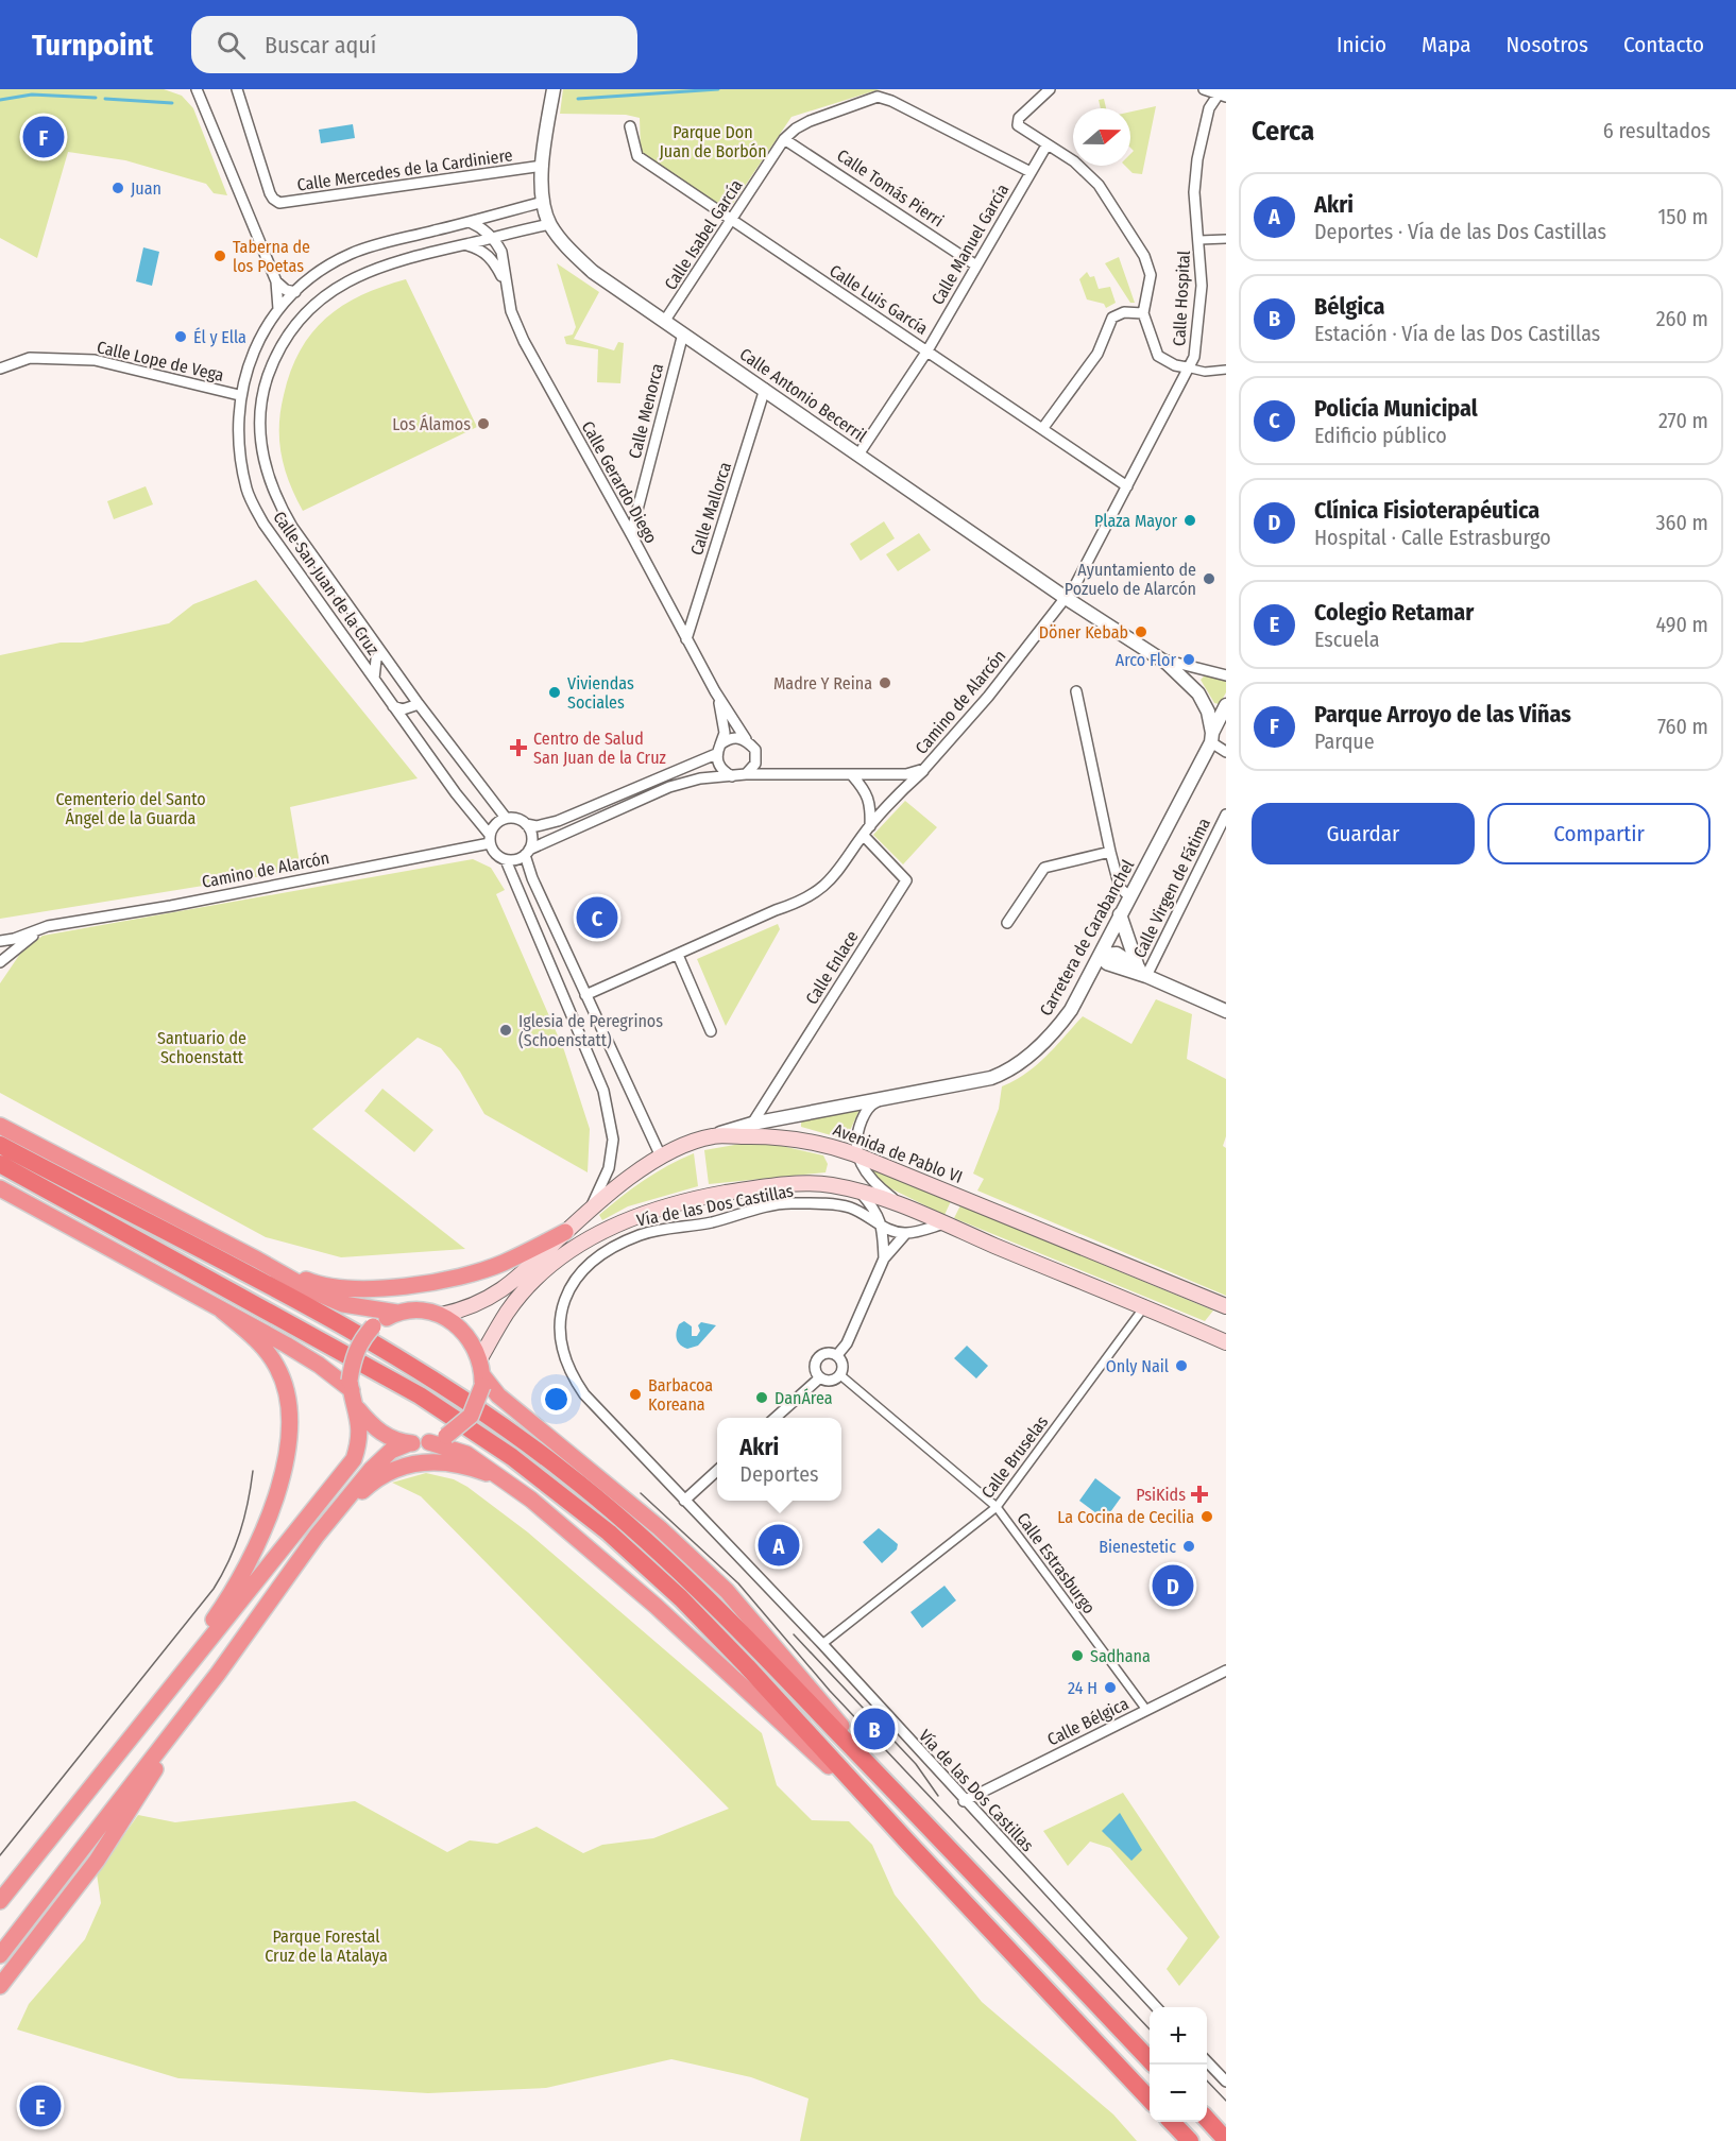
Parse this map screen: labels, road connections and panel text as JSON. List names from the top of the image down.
{
  "streets": {
    "main road": ["Avenida de Pablo VI"],
    "street": [
      "Calle Mercedes de la Cardiniere",
      "Calle Tomás Pierri",
      "Calle Isabel García",
      "Calle Manuel García",
      "Calle Hospital",
      "Calle Luis García",
      "Calle Lope de Vega",
      "Calle Antonio Becerril",
      "Calle Menorca",
      "Calle Gerardo Diego",
      "Calle Mallorca",
      "Calle San Juan de la Cruz",
      "Camino de Alarcón",
      "Calle Virgen de Fátima",
      "Carretera de Carabanchel",
      "Calle Enlace",
      "Vía de las Dos Castillas",
      "Calle Bruselas",
      "Calle Estrasburgo",
      "Calle Bélgica"
    ]
  },
  "crossings": [
    ["Calle Mercedes de la Cardiniere", "Calle Antonio Becerril"],
    ["Calle Tomás Pierri", "Calle Isabel García"],
    ["Calle Tomás Pierri", "Calle Manuel García"],
    ["Calle Isabel García", "Calle Manuel García"],
    ["Calle Isabel García", "Calle Luis García"],
    ["Calle Isabel García", "Calle Antonio Becerril"],
    ["Calle Manuel García", "Calle Luis García"],
    ["Calle Manuel García", "Calle Antonio Becerril"],
    ["Calle Hospital", "Calle Luis García"],
    ["Calle Hospital", "Calle Antonio Becerril"],
    ["Calle Hospital", "Camino de Alarcón"],
    ["Calle Lope de Vega", "Calle San Juan de la Cruz"],
    ["Calle Antonio Becerril", "Calle Menorca"],
    ["Calle Antonio Becerril", "Calle Mallorca"],
    ["Calle Antonio Becerril", "Calle San Juan de la Cruz"],
    ["Calle Antonio Becerril", "Camino de Alarcón"],
    ["Calle Antonio Becerril", "Carretera de Carabanchel"],
    ["Calle Menorca", "Calle Gerardo Diego"],
    ["Calle Gerardo Diego", "Calle Mallorca"],
    ["Calle Gerardo Diego", "Calle San Juan de la Cruz"],
    ["Calle Gerardo Diego", "Camino de Alarcón"],
    ["Calle San Juan de la Cruz", "Camino de Alarcón"],
    ["Carretera de Carabanchel", "Calle Enlace"],
    ["Carretera de Carabanchel", "Avenida de Pablo VI"],
    ["Vía de las Dos Castillas", "Calle Bruselas"],
    ["Vía de las Dos Castillas", "Calle Bélgica"],
    ["Calle Bruselas", "Calle Estrasburgo"],
    ["Calle Estrasburgo", "Calle Bélgica"]
  ],
  "parks": [
    "Parque Don Juan de Borbón",
    "Cementerio del Santo Ángel de la Guarda",
    "Santuario de Schoenstatt",
    "Parque Forestal Cruz de la Atalaya"
  ],
  "places": {
    "other": [
      "Juan",
      "Taberna de los Poetas",
      "Él y Ella",
      "Los Álamos",
      "Plaza Mayor",
      "Ayuntamiento de Pozuelo de Alarcón",
      "Döner Kebab",
      "Arco Flor",
      "Madre Y Reina",
      "Viviendas Sociales",
      "Iglesia de Peregrinos (Schoenstatt)",
      "Only Nail",
      "Barbacoa Koreana",
      "DanÁrea",
      "La Cocina de Cecilia",
      "Bienestetic",
      "Sadhana",
      "24 H"
    ],
    "health": ["Centro de Salud San Juan de la Cruz", "PsiKids"]
  },
  "north": "right",
  "page": {
    "header": "Turnpoint",
    "search": "Buscar aquí",
    "nav": [
      "Inicio",
      "Mapa",
      "Nosotros",
      "Contacto"
    ],
    "heading": ["Cerca", "6 resultados"],
    "pins": [
      "F",
      "C",
      "A",
      "D",
      "B",
      "E"
    ],
    "list": [
      {
        "mark": "A",
        "name": "Akri",
        "note": "Deportes · Vía de las Dos Castillas",
        "value": "150 m"
      },
      {
        "mark": "B",
        "name": "Bélgica",
        "note": "Estación · Vía de las Dos Castillas",
        "value": "260 m"
      },
      {
        "mark": "C",
        "name": "Policía Municipal",
        "note": "Edificio público",
        "value": "270 m"
      },
      {
        "mark": "D",
        "name": "Clínica Fisioterapéutica",
        "note": "Hospital · Calle Estrasburgo",
        "value": "360 m"
      },
      {
        "mark": "E",
        "name": "Colegio Retamar",
        "note": "Escuela",
        "value": "490 m"
      },
      {
        "mark": "F",
        "name": "Parque Arroyo de las Viñas",
        "note": "Parque",
        "value": "760 m"
      }
    ],
    "buttons": ["Guardar", "Compartir"],
    "popup": ["Akri", "Deportes"],
    "map_buttons": ["+", "−"]
  }
}
